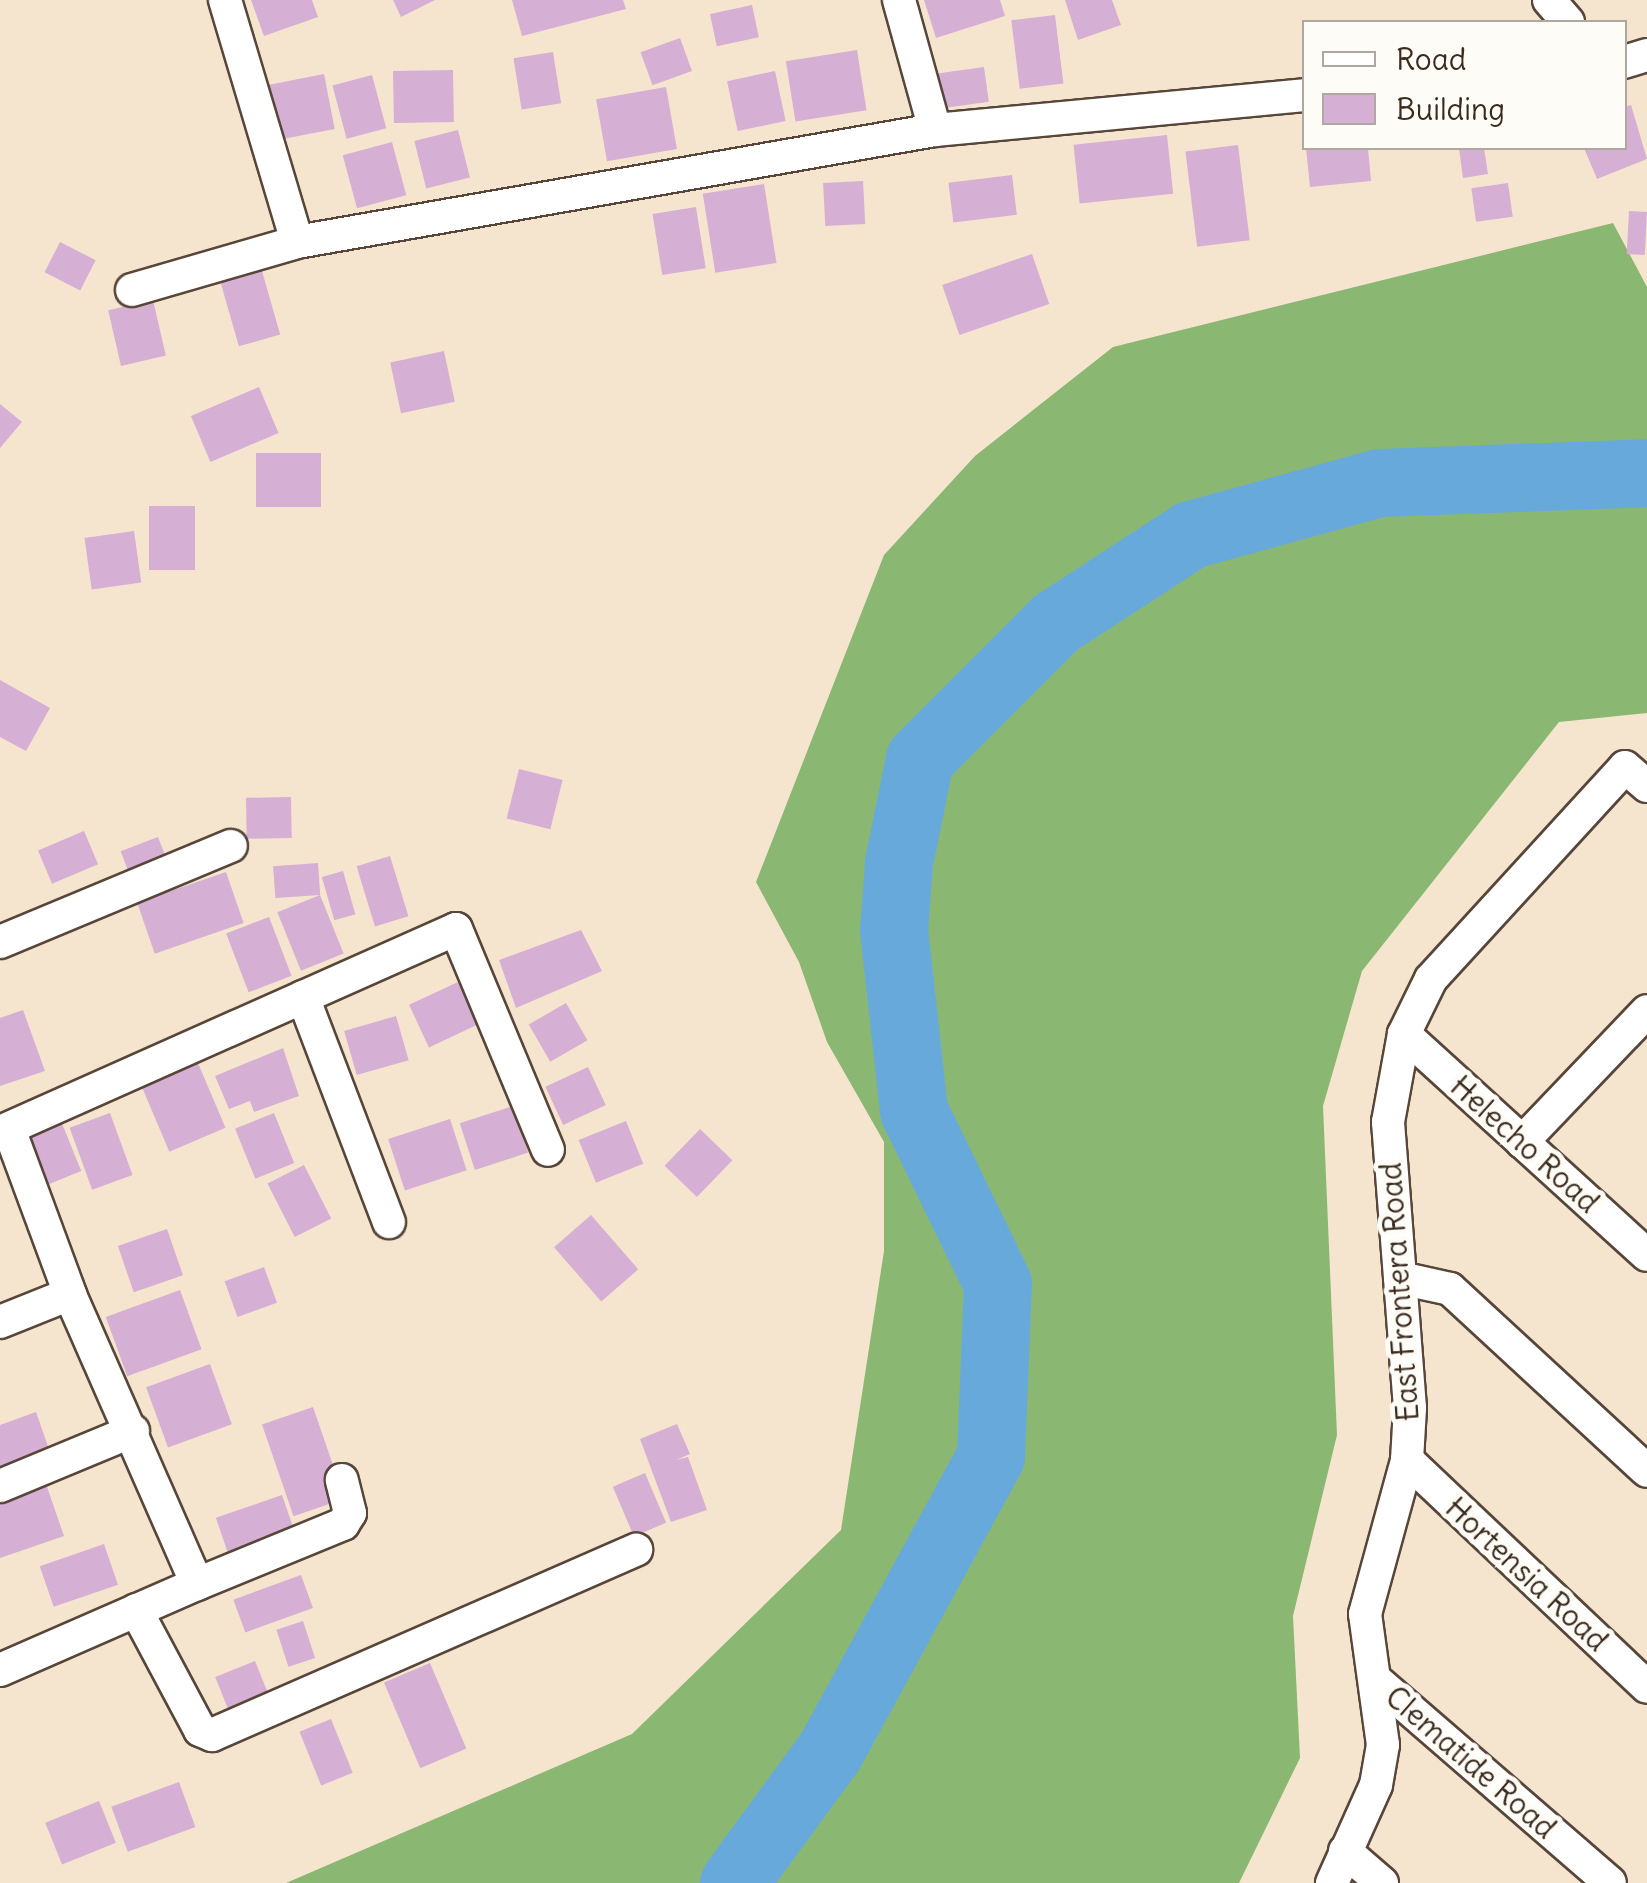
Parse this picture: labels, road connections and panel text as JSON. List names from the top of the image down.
{
  "streets": {
    "street": [
      "Helecho Road",
      "East Frontera Road",
      "Hortensia Road",
      "Clematide Road"
    ]
  },
  "crossings": [
    ["Helecho Road", "East Frontera Road"],
    ["East Frontera Road", "Hortensia Road"],
    ["East Frontera Road", "Clematide Road"]
  ],
  "legend": ["Road", "Building"]
}
